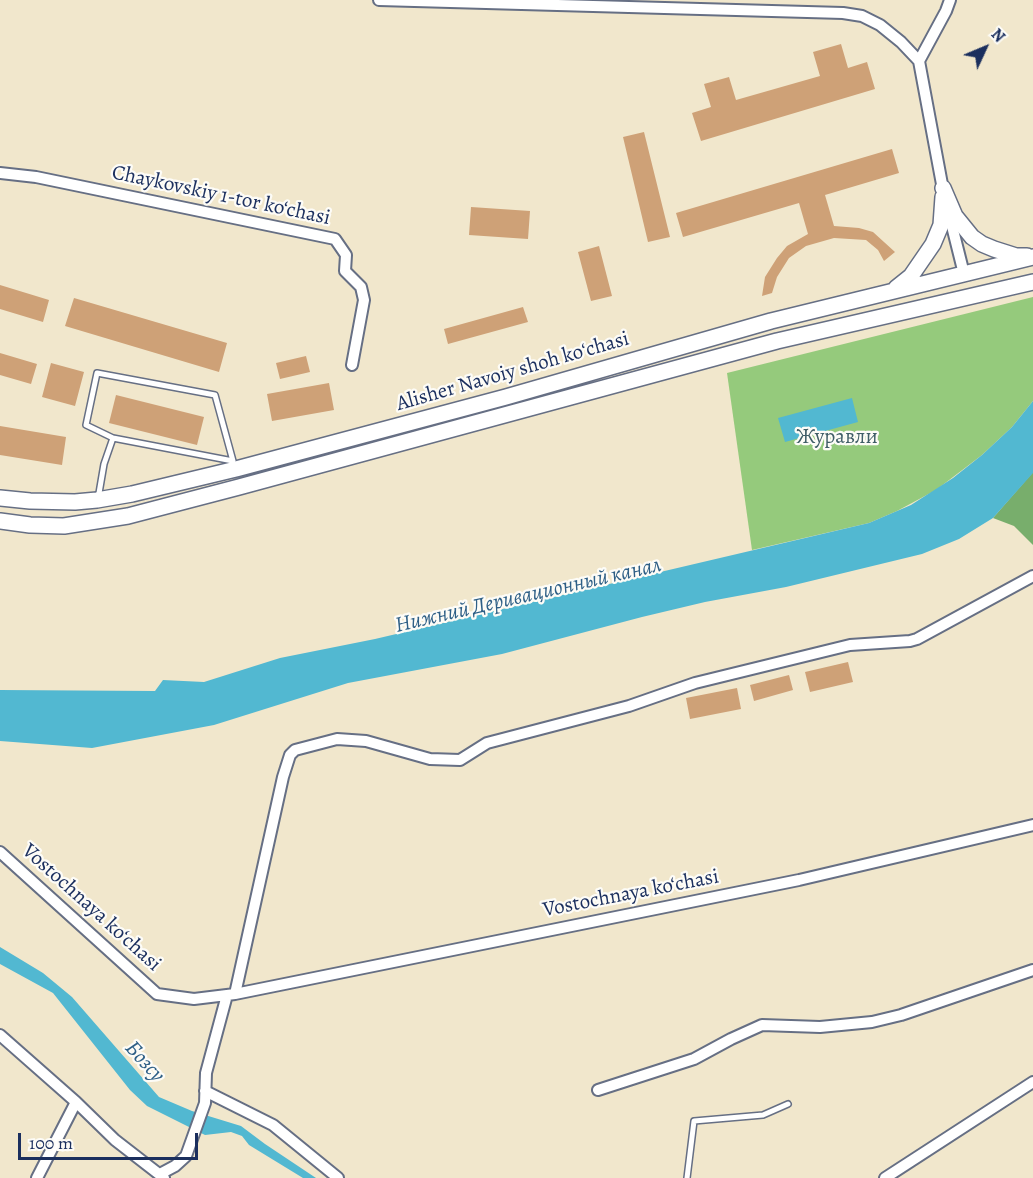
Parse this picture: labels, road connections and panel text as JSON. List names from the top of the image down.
{
  "streets": {
    "main road": ["Alisher Navoiy shoh koʻchasi"],
    "street": ["Chaykovskiy 1-tor ko‘chasi", "Vostochnaya ko‘chasi"]
  },
  "water": ["Нижний Деривационный канал", "Бозсу"],
  "parks": ["Журавли"],
  "scale_bar": "100 m",
  "north": "top right"
}
